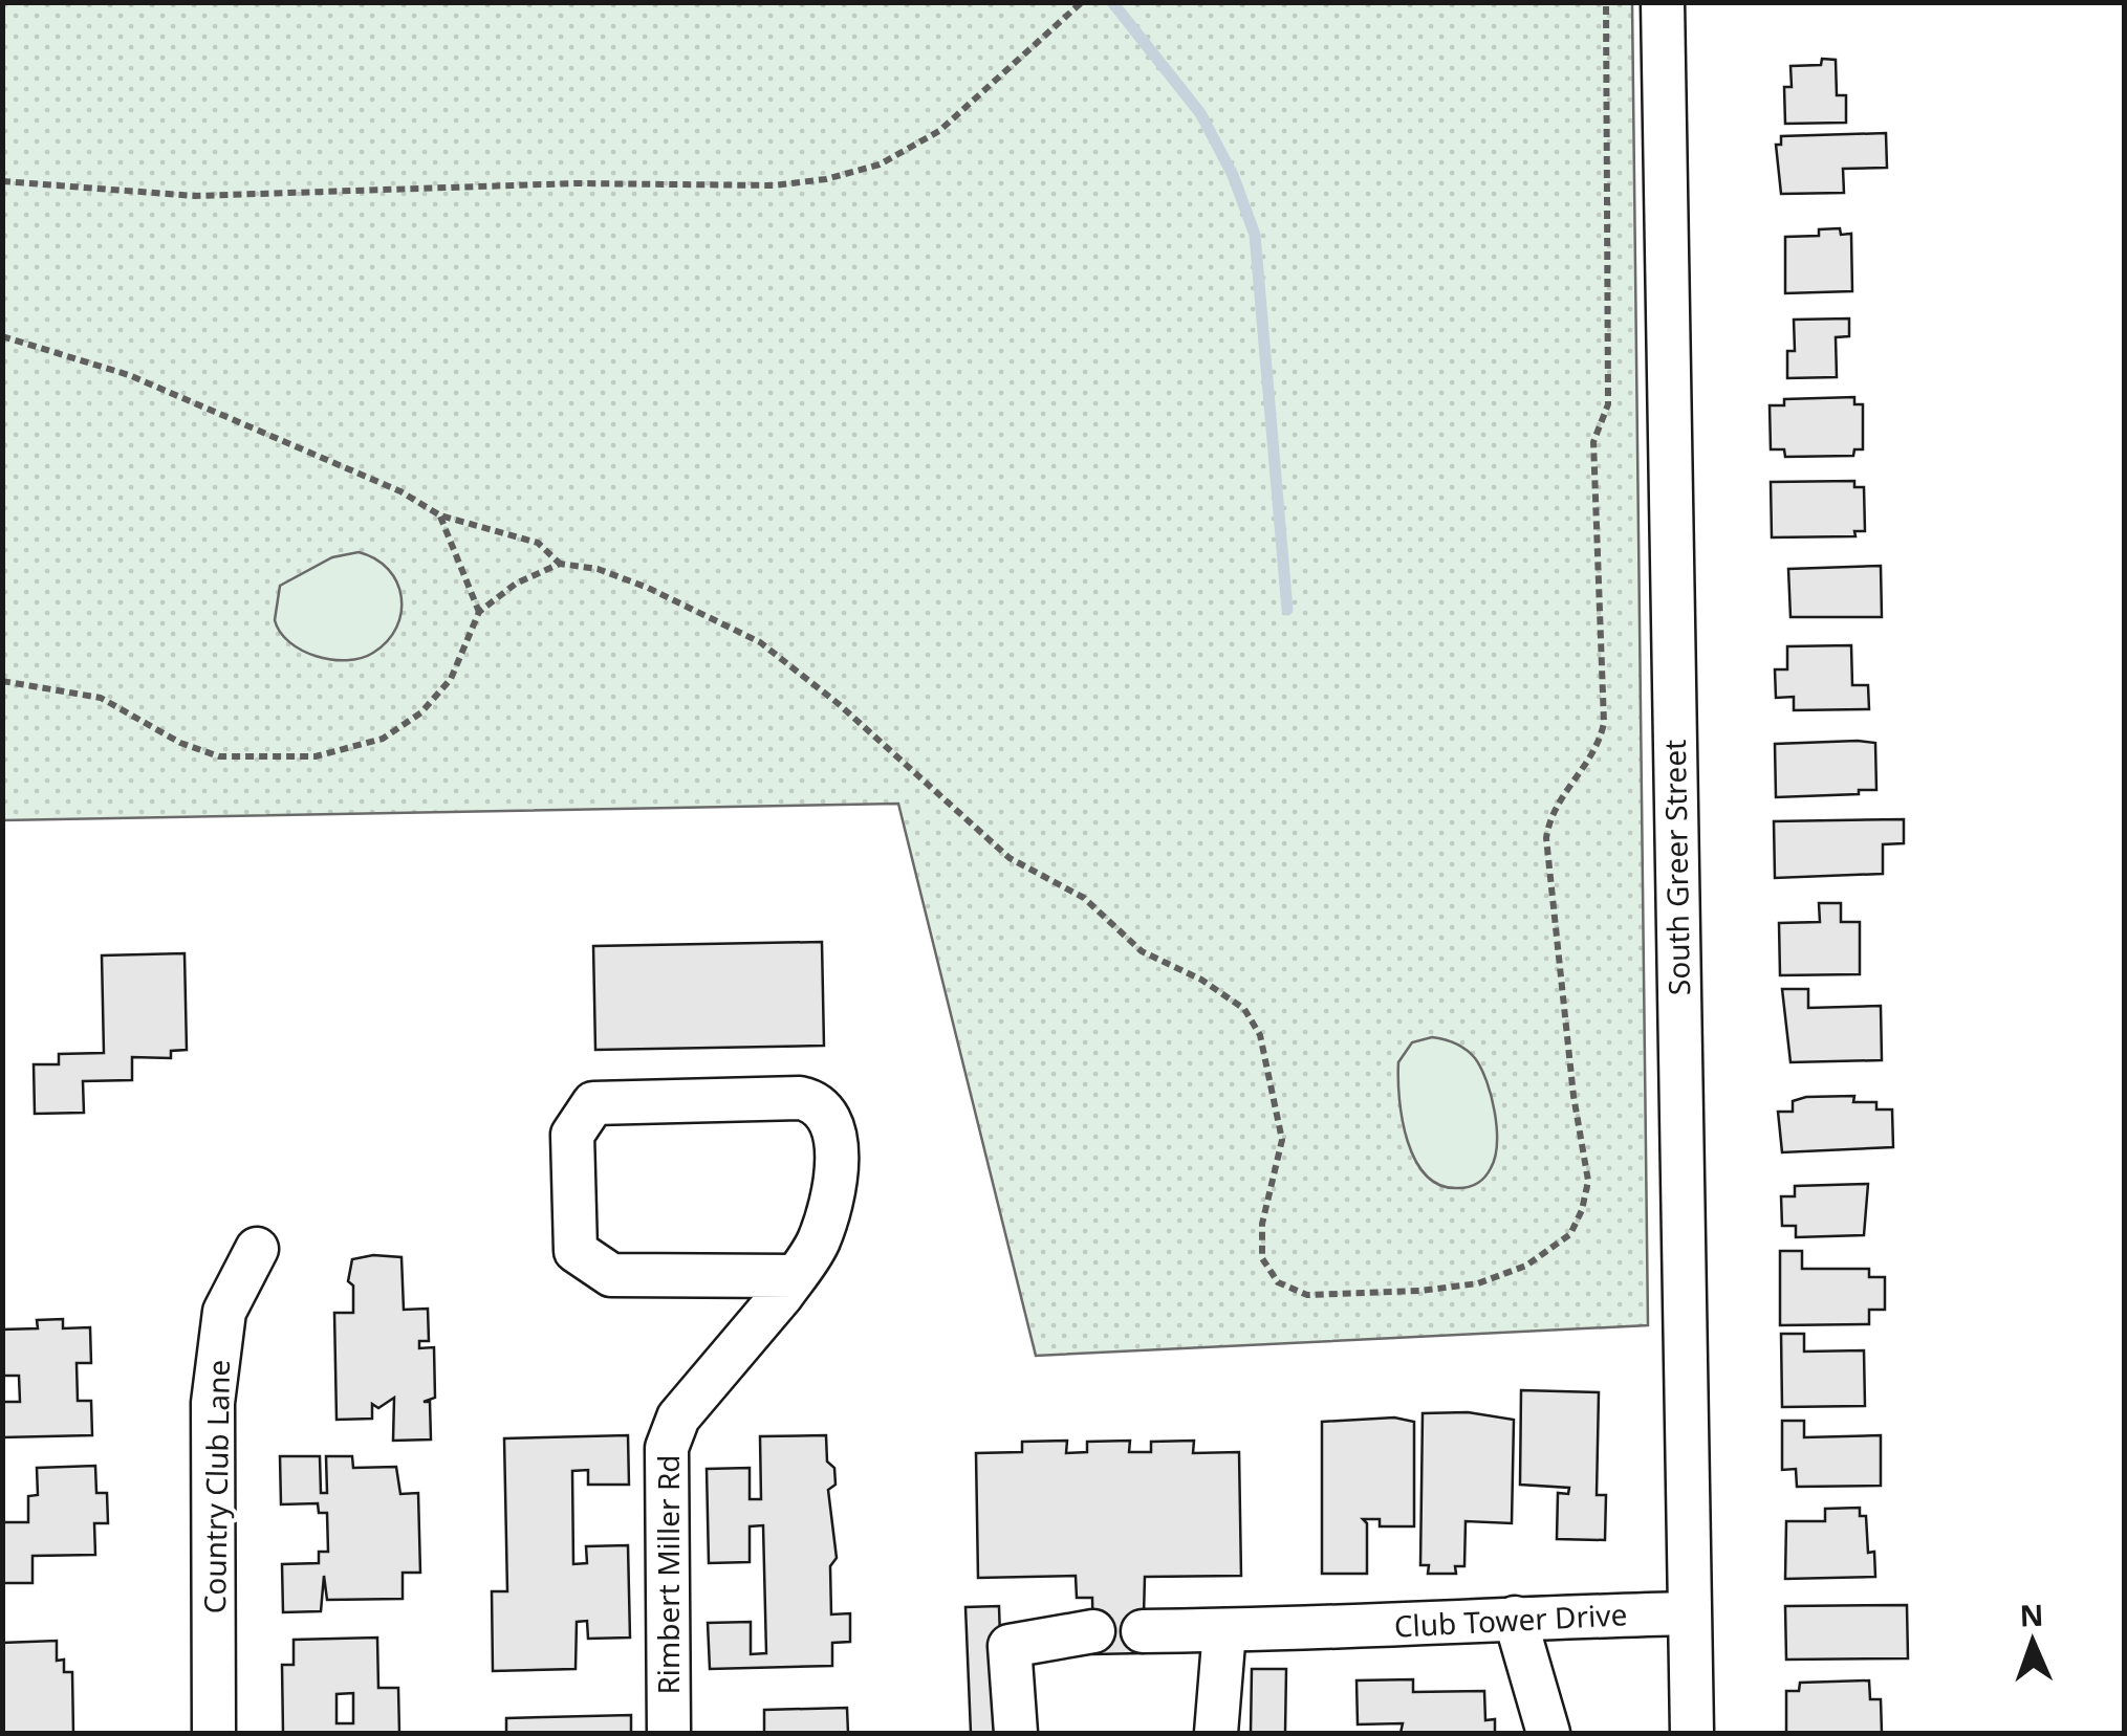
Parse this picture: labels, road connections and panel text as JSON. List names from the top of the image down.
{
  "streets": {
    "street": [
      "South Greer Street",
      "Country Club Lane",
      "Rimbert Miller Rd",
      "Club Tower Drive"
    ]
  },
  "crossings": [
    ["South Greer Street", "Club Tower Drive"]
  ],
  "north": "top"
}
